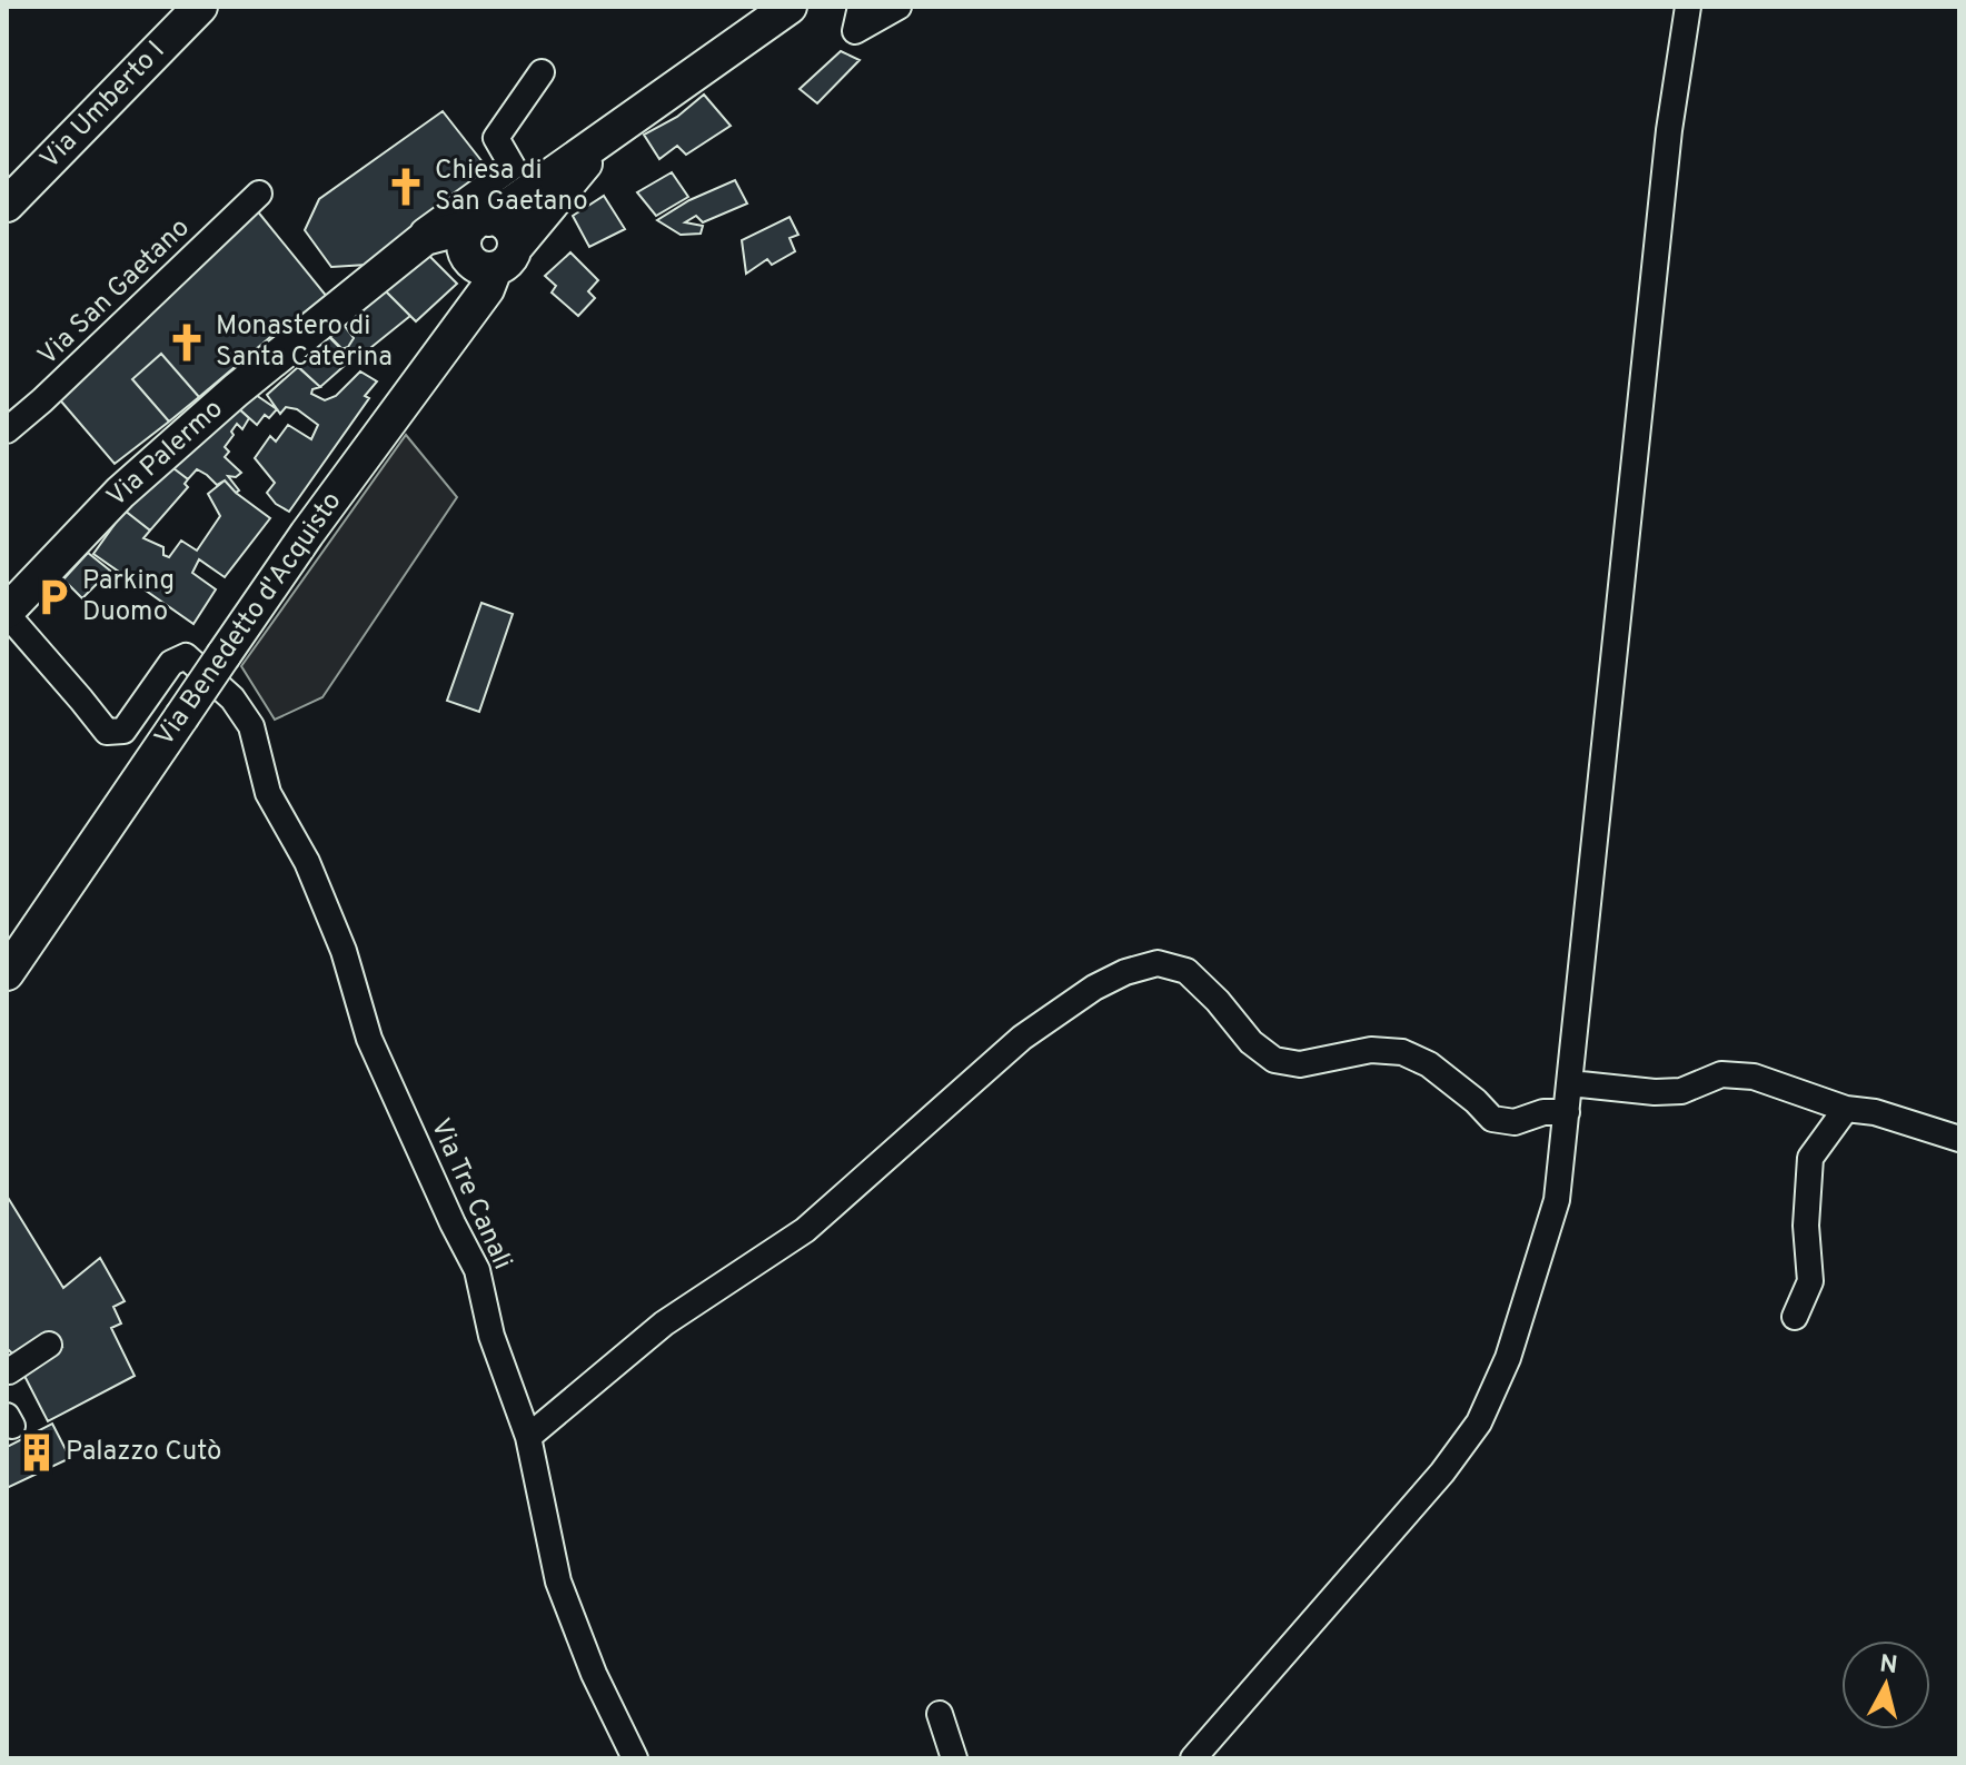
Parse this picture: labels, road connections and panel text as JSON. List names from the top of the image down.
{
  "streets": {
    "street": [
      "Via Umberto I",
      "Via San Gaetano",
      "Via Palermo",
      "Via Benedetto d'Acquisto",
      "Via Tre Canali"
    ]
  },
  "crossings": [
    ["Via Palermo", "Via Benedetto d'Acquisto"],
    ["Via Benedetto d'Acquisto", "Via Tre Canali"]
  ],
  "places": {
    "church": ["Chiesa di San Gaetano", "Monastero di Santa Caterina"],
    "parking": ["Parking Duomo"],
    "building": ["Palazzo Cutò"]
  },
  "north": "top"
}
